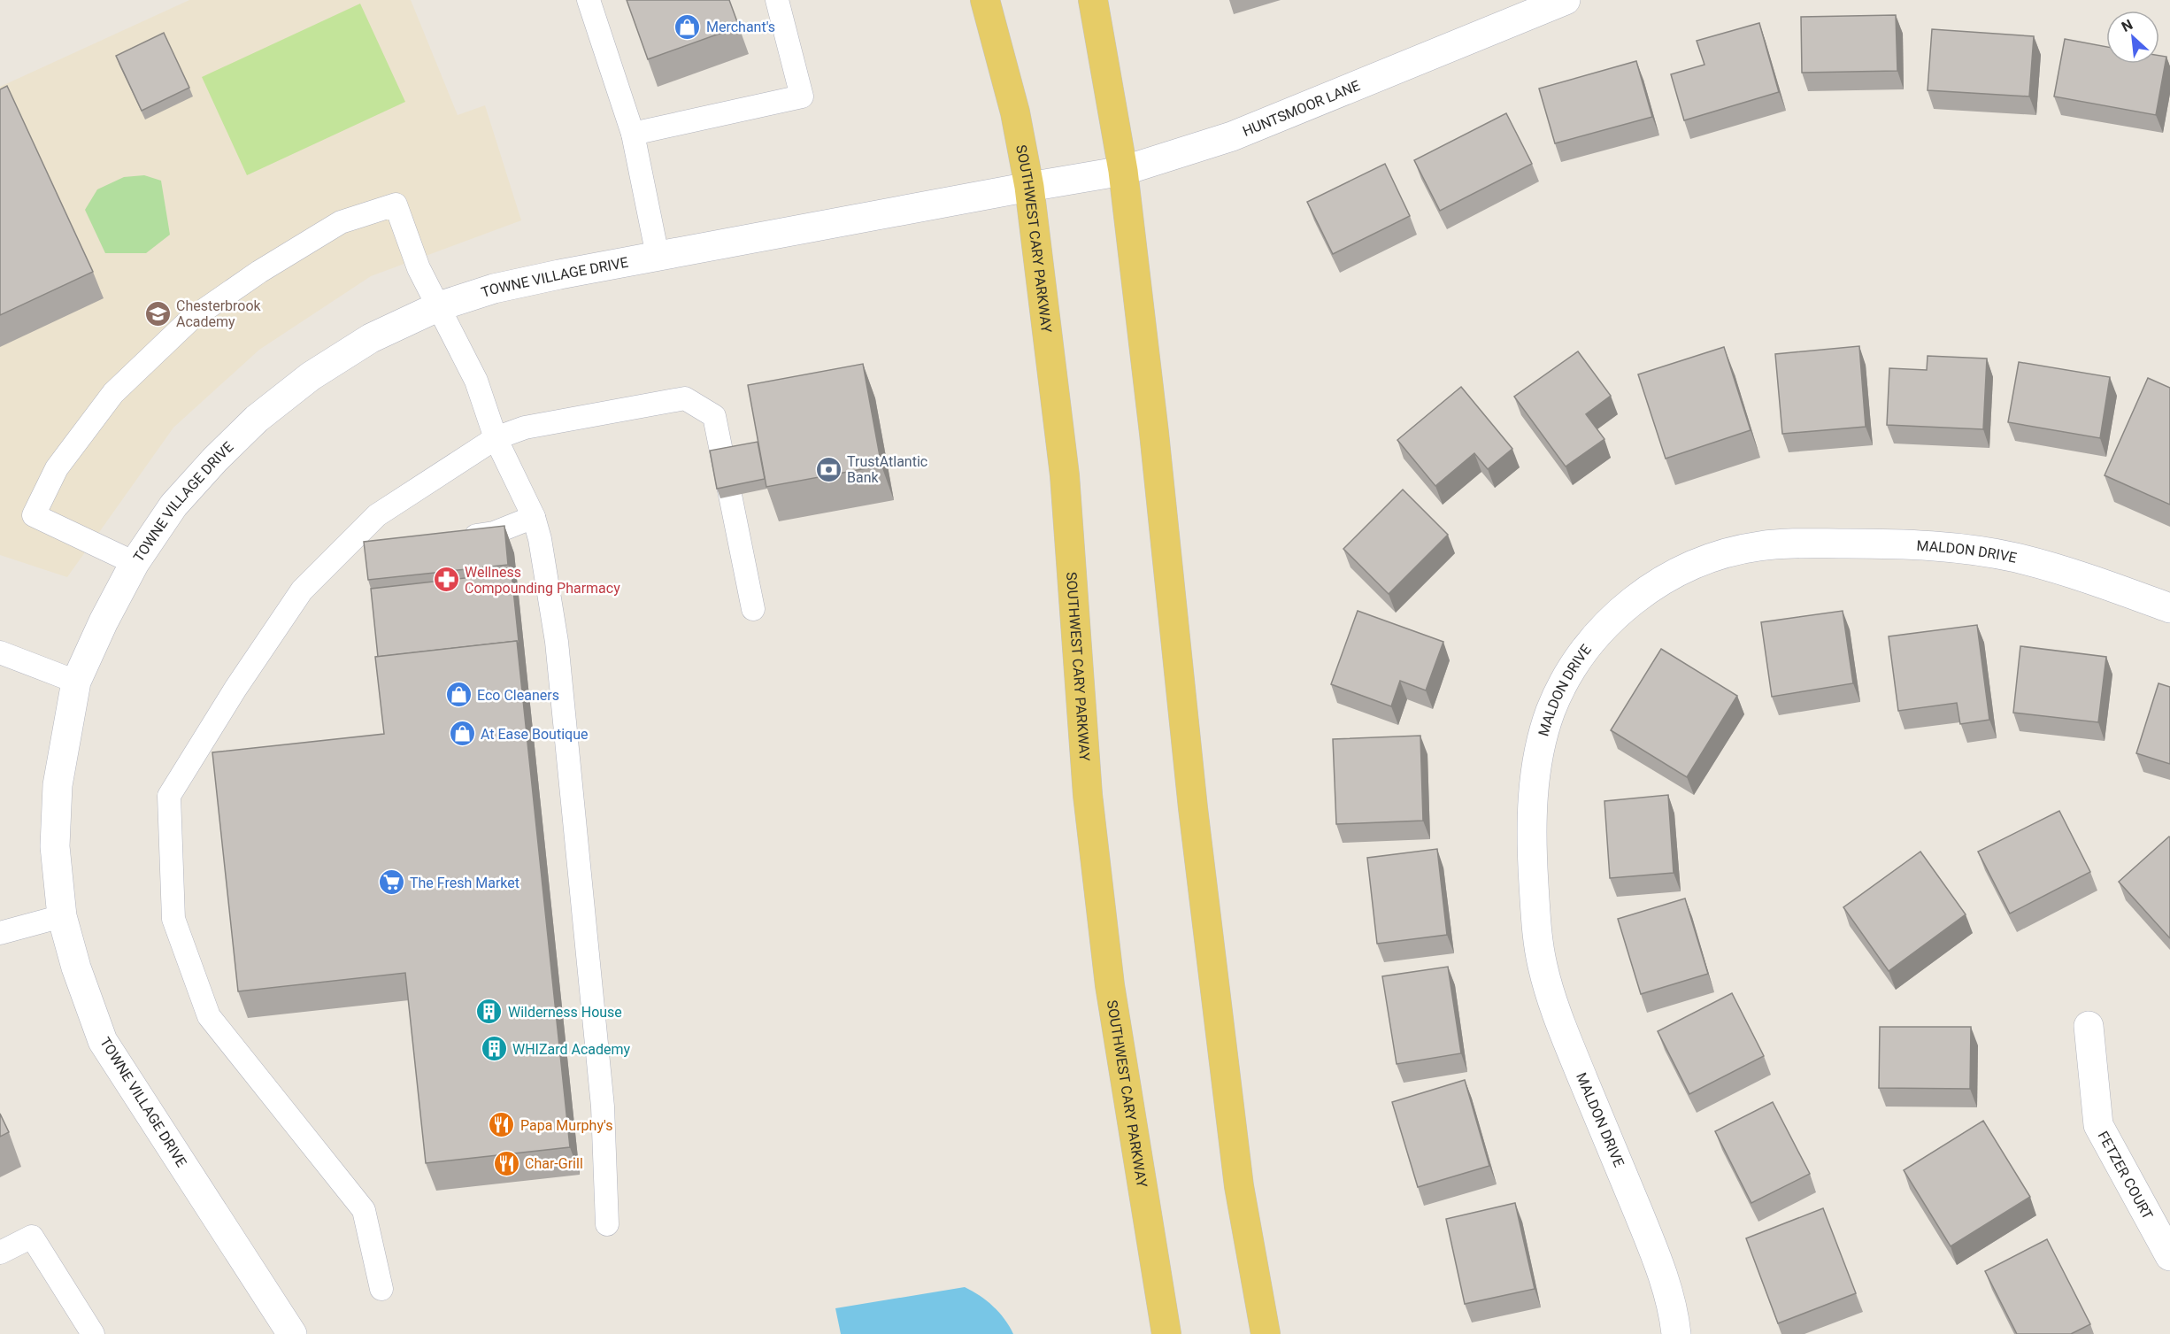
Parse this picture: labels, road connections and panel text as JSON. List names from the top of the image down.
{
  "streets": {
    "main road": ["SOUTHWEST CARY PARKWAY"],
    "street": [
      "HUNTSMOOR LANE",
      "TOWNE VILLAGE DRIVE",
      "MALDON DRIVE",
      "FETZER COURT"
    ]
  },
  "crossings": [
    ["HUNTSMOOR LANE", "SOUTHWEST CARY PARKWAY"],
    ["HUNTSMOOR LANE", "TOWNE VILLAGE DRIVE"],
    ["SOUTHWEST CARY PARKWAY", "TOWNE VILLAGE DRIVE"]
  ],
  "places": {
    "shop": ["Merchant's", "Eco Cleaners", "At Ease Boutique"],
    "school or university": ["Chesterbrook Academy"],
    "bank": ["TrustAtlantic Bank"],
    "pharmacy": ["Wellness Compounding Pharmacy"],
    "supermarket": ["The Fresh Market"],
    "building": ["Wilderness House", "WHIZard Academy"],
    "restaurant": ["Papa Murphy's", "Char-Grill"]
  },
  "north": "top left"
}
